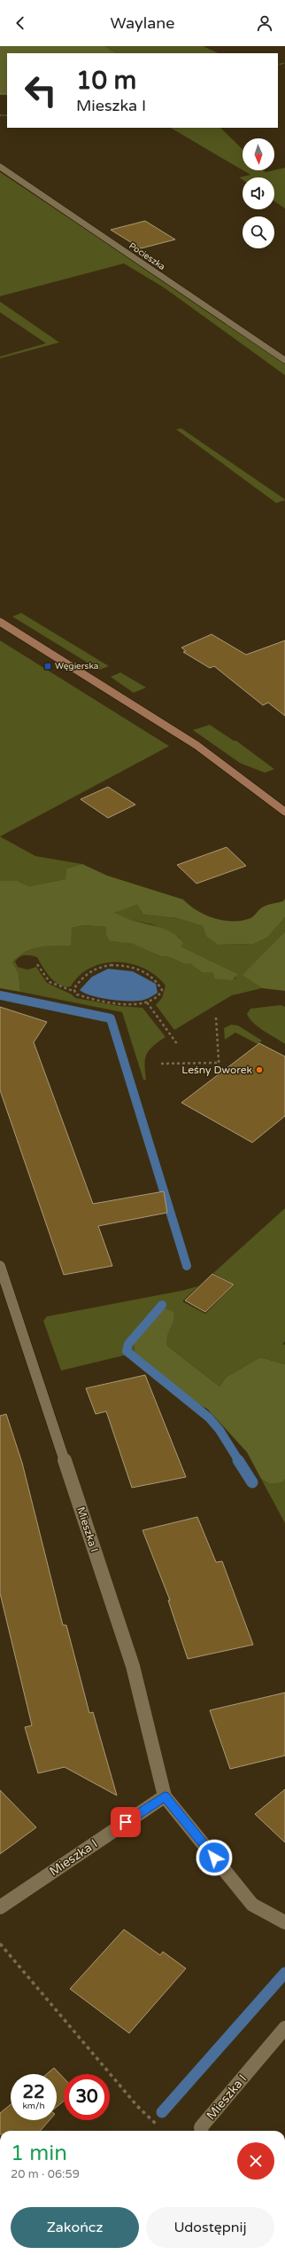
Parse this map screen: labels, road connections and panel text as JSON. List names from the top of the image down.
{
  "streets": {
    "street": ["Pocieszka", "Mieszka I"]
  },
  "places": {
    "transit": ["Węgierska"],
    "other": ["Leśny Dworek"]
  },
  "north": "bottom",
  "page": {
    "header": "Waylane",
    "turn": ["10 m", "Mieszka I"],
    "speed": "22 km/h",
    "limit": "30",
    "heading": ["1 min", "20 m · 06:59"],
    "buttons": ["Zakończ", "Udostępnij"]
  }
}
